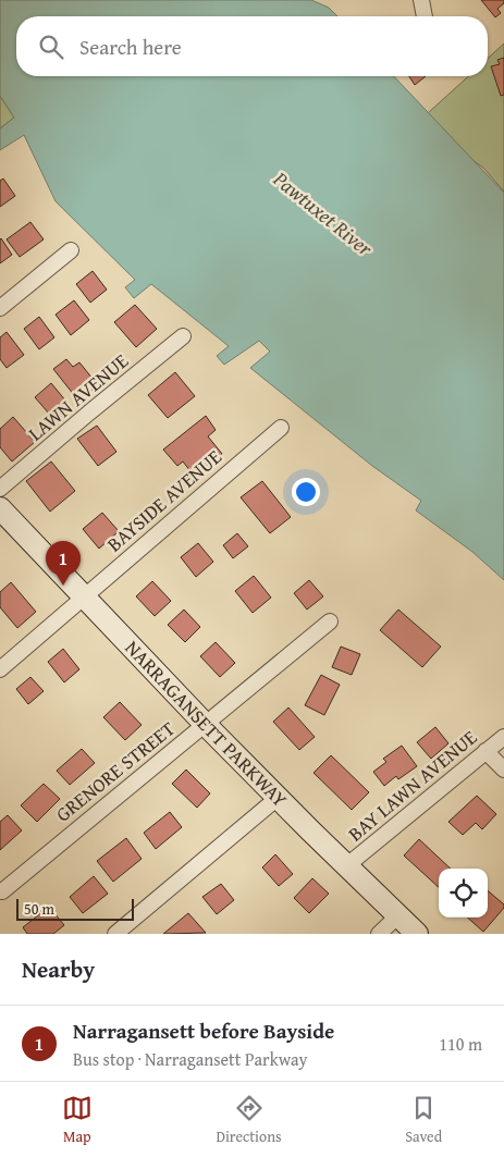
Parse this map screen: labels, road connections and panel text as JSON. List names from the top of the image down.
{
  "streets": {
    "street": [
      "LAWN AVENUE",
      "BAYSIDE AVENUE",
      "NARRAGANSETT PARKWAY",
      "GRENORE STREET",
      "BAY LAWN AVENUE"
    ]
  },
  "crossings": [
    ["BAYSIDE AVENUE", "NARRAGANSETT PARKWAY"],
    ["NARRAGANSETT PARKWAY", "GRENORE STREET"],
    ["NARRAGANSETT PARKWAY", "BAY LAWN AVENUE"]
  ],
  "water": ["Pawtuxet River"],
  "scale_bar": "50 m",
  "page": {
    "search": "Search here",
    "pins": "1",
    "scale": "50 m",
    "heading": "Nearby",
    "list": [
      {
        "mark": "1",
        "name": "Narragansett before Bayside",
        "note": "Bus stop · Narragansett Parkway",
        "value": "110 m"
      }
    ],
    "nav": ["Map", "Directions", "Saved"]
  }
}
